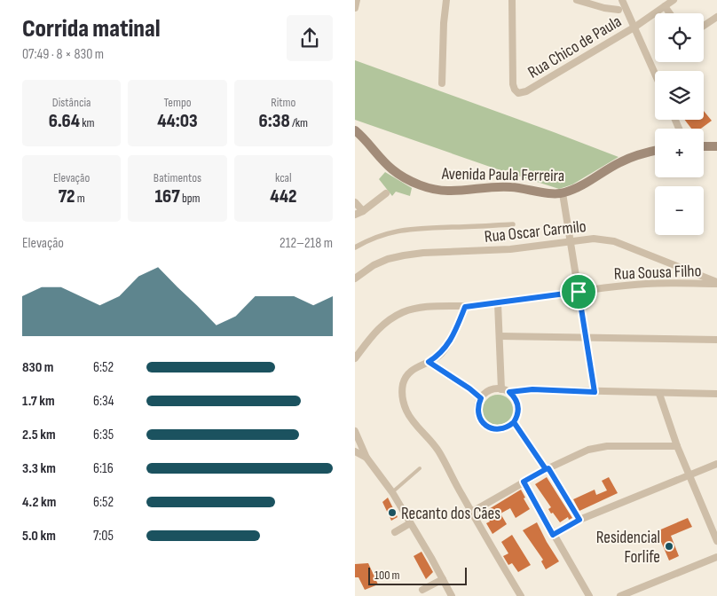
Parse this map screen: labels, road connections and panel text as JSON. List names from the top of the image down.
{
  "streets": {
    "main road": ["Avenida Paula Ferreira"],
    "street": ["Rua Chico de Paula", "Rua Oscar Carmilo", "Rua Sousa Filho"]
  },
  "crossings": [
    ["Rua Oscar Carmilo", "Rua Sousa Filho"]
  ],
  "places": ["Recanto dos Cães", "Residencial Forlife"],
  "scale_bar": "100 m",
  "page": {
    "heading": ["Corrida matinal", "07:49 · 8 × 830 m"],
    "map_buttons": ["+", "−"],
    "stats": [
      ["Distância", "6.64 km"],
      ["Tempo", "44:03"],
      ["Ritmo", "6:38 /km"],
      ["Elevação", "72 m"],
      ["Batimentos", "167 bpm"],
      ["kcal", "442"]
    ],
    "chart": ["Elevação", "212–218 m"],
    "list": [
      {
        "name": "830 m",
        "note": "6:52"
      },
      {
        "name": "1.7 km",
        "note": "6:34"
      },
      {
        "name": "2.5 km",
        "note": "6:35"
      },
      {
        "name": "3.3 km",
        "note": "6:16"
      },
      {
        "name": "4.2 km",
        "note": "6:52"
      },
      {
        "name": "5.0 km",
        "note": "7:05"
      }
    ],
    "scale": "100 m"
  }
}
